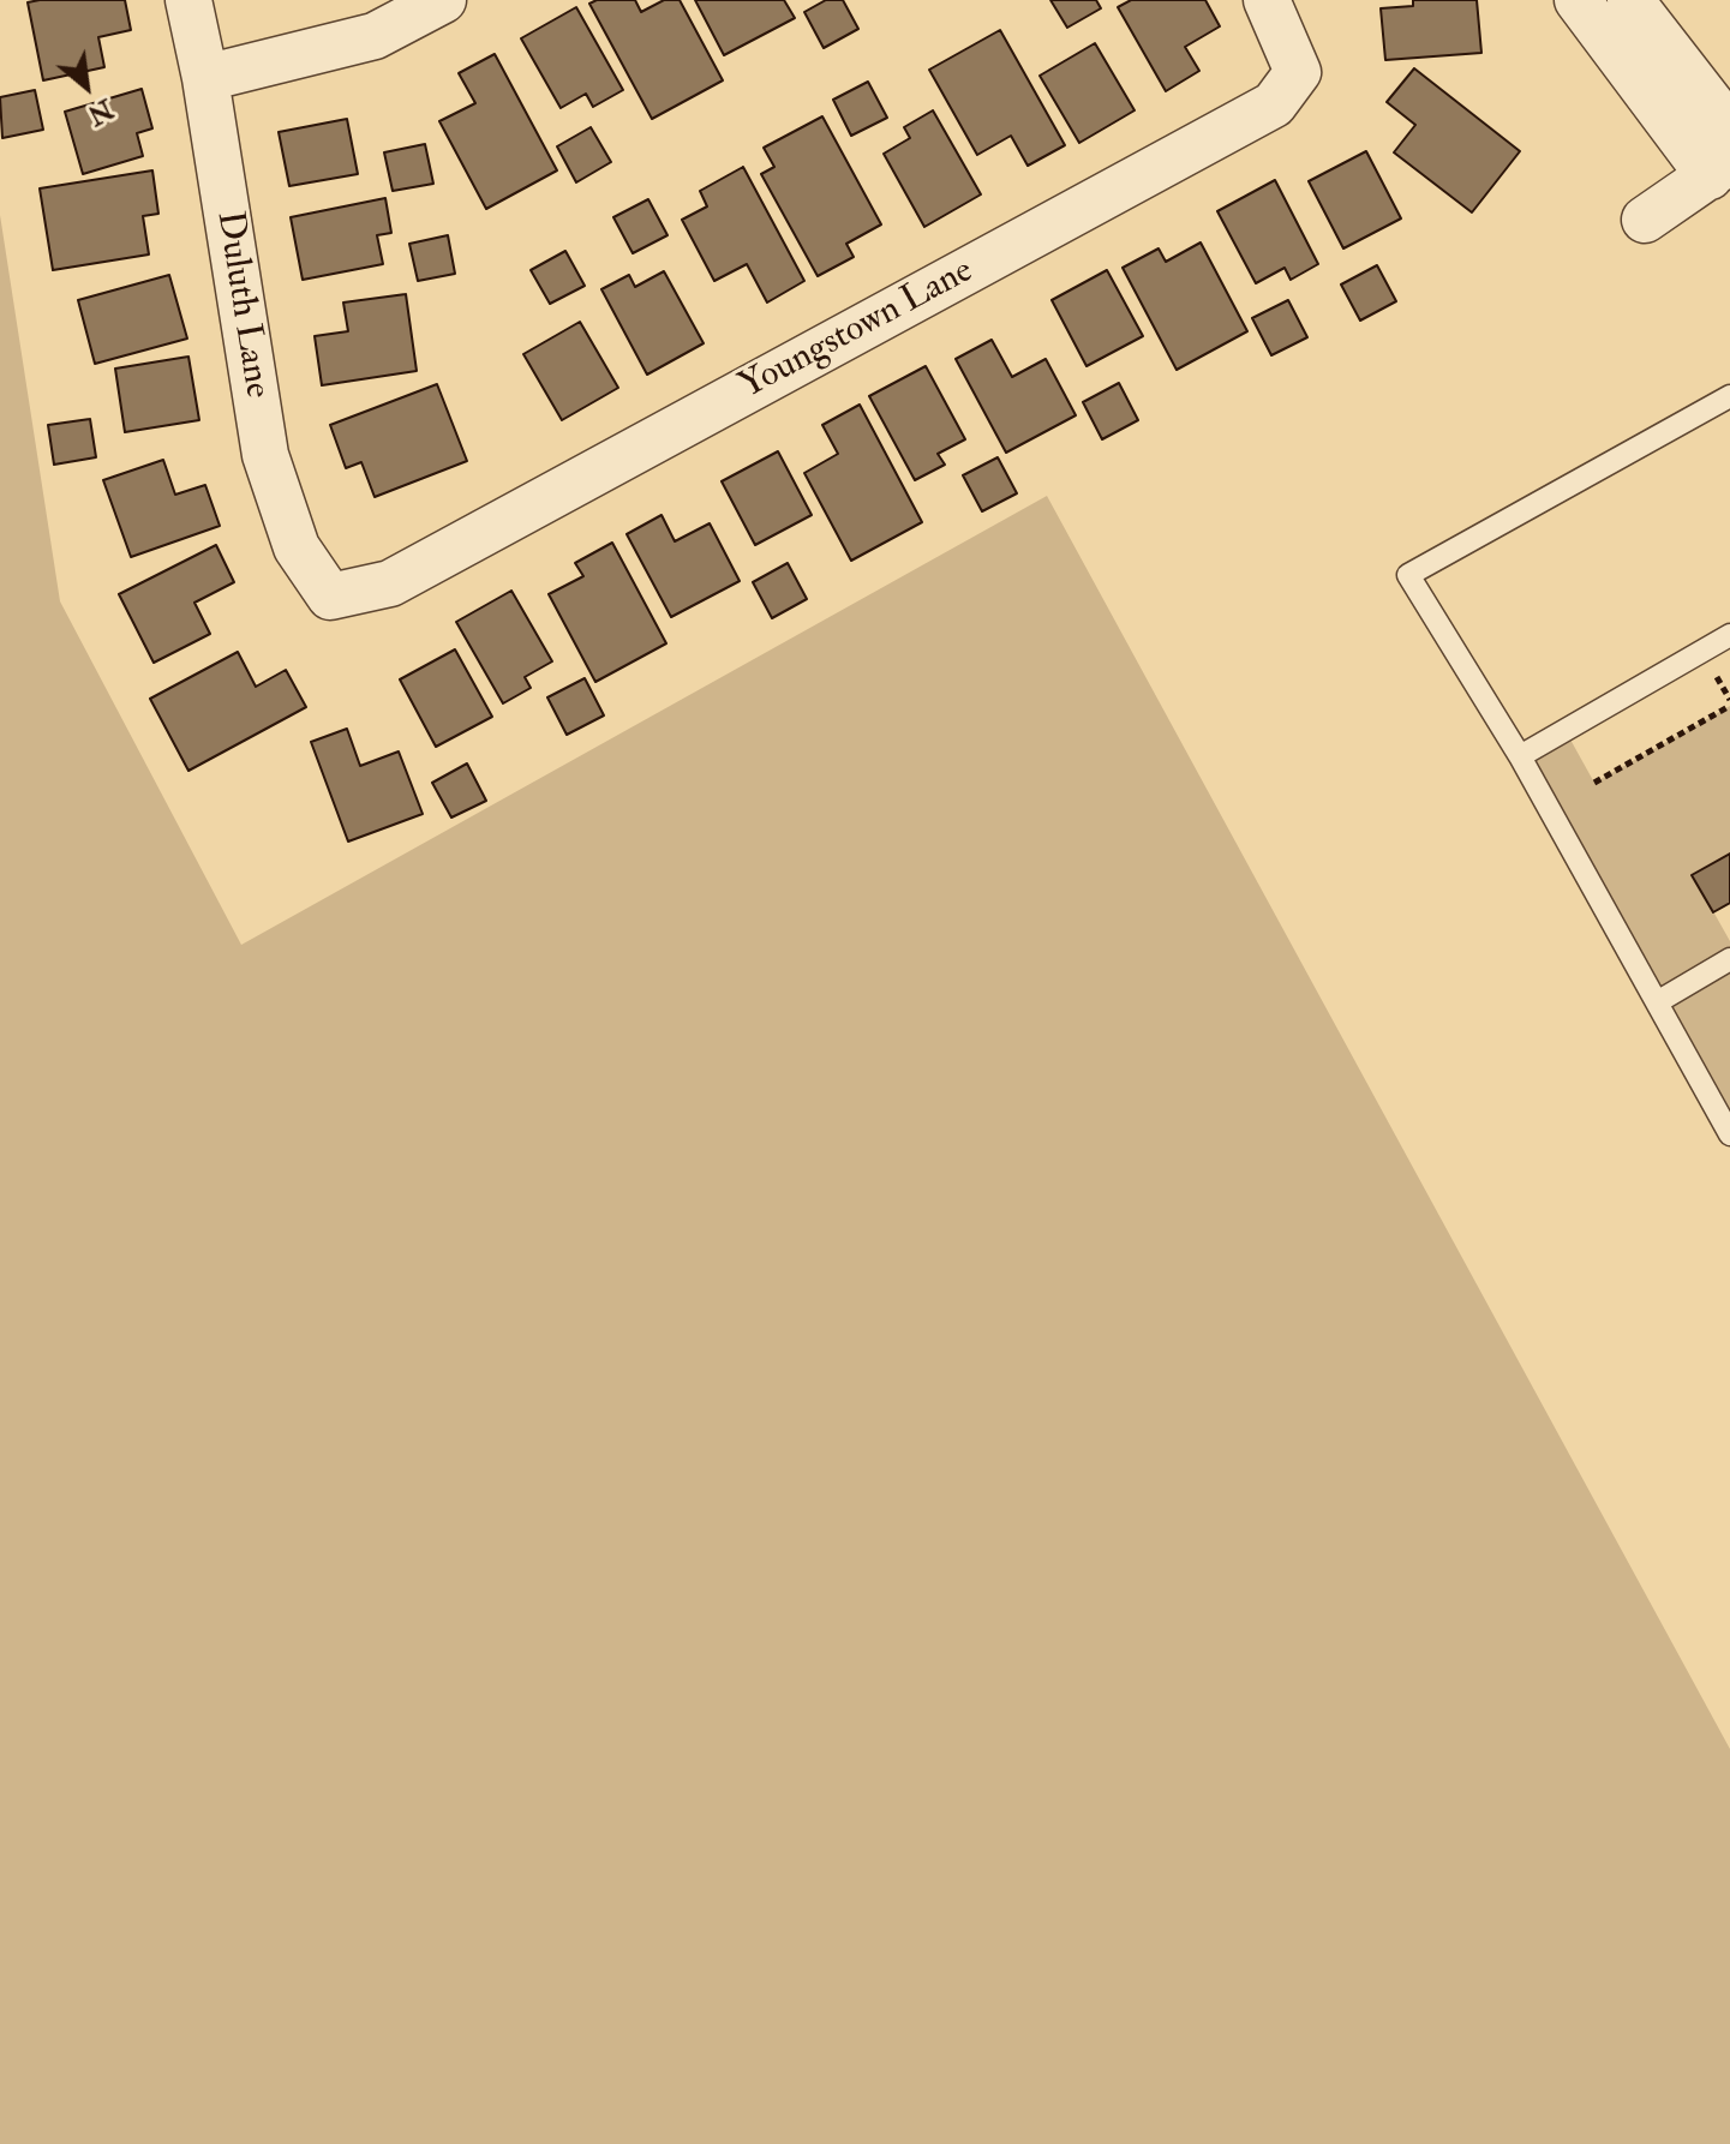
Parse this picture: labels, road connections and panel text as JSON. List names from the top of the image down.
{
  "streets": {
    "street": ["Duluth Lane", "Youngstown Lane"]
  },
  "crossings": [
    ["Duluth Lane", "Youngstown Lane"]
  ],
  "north": "bottom right"
}
